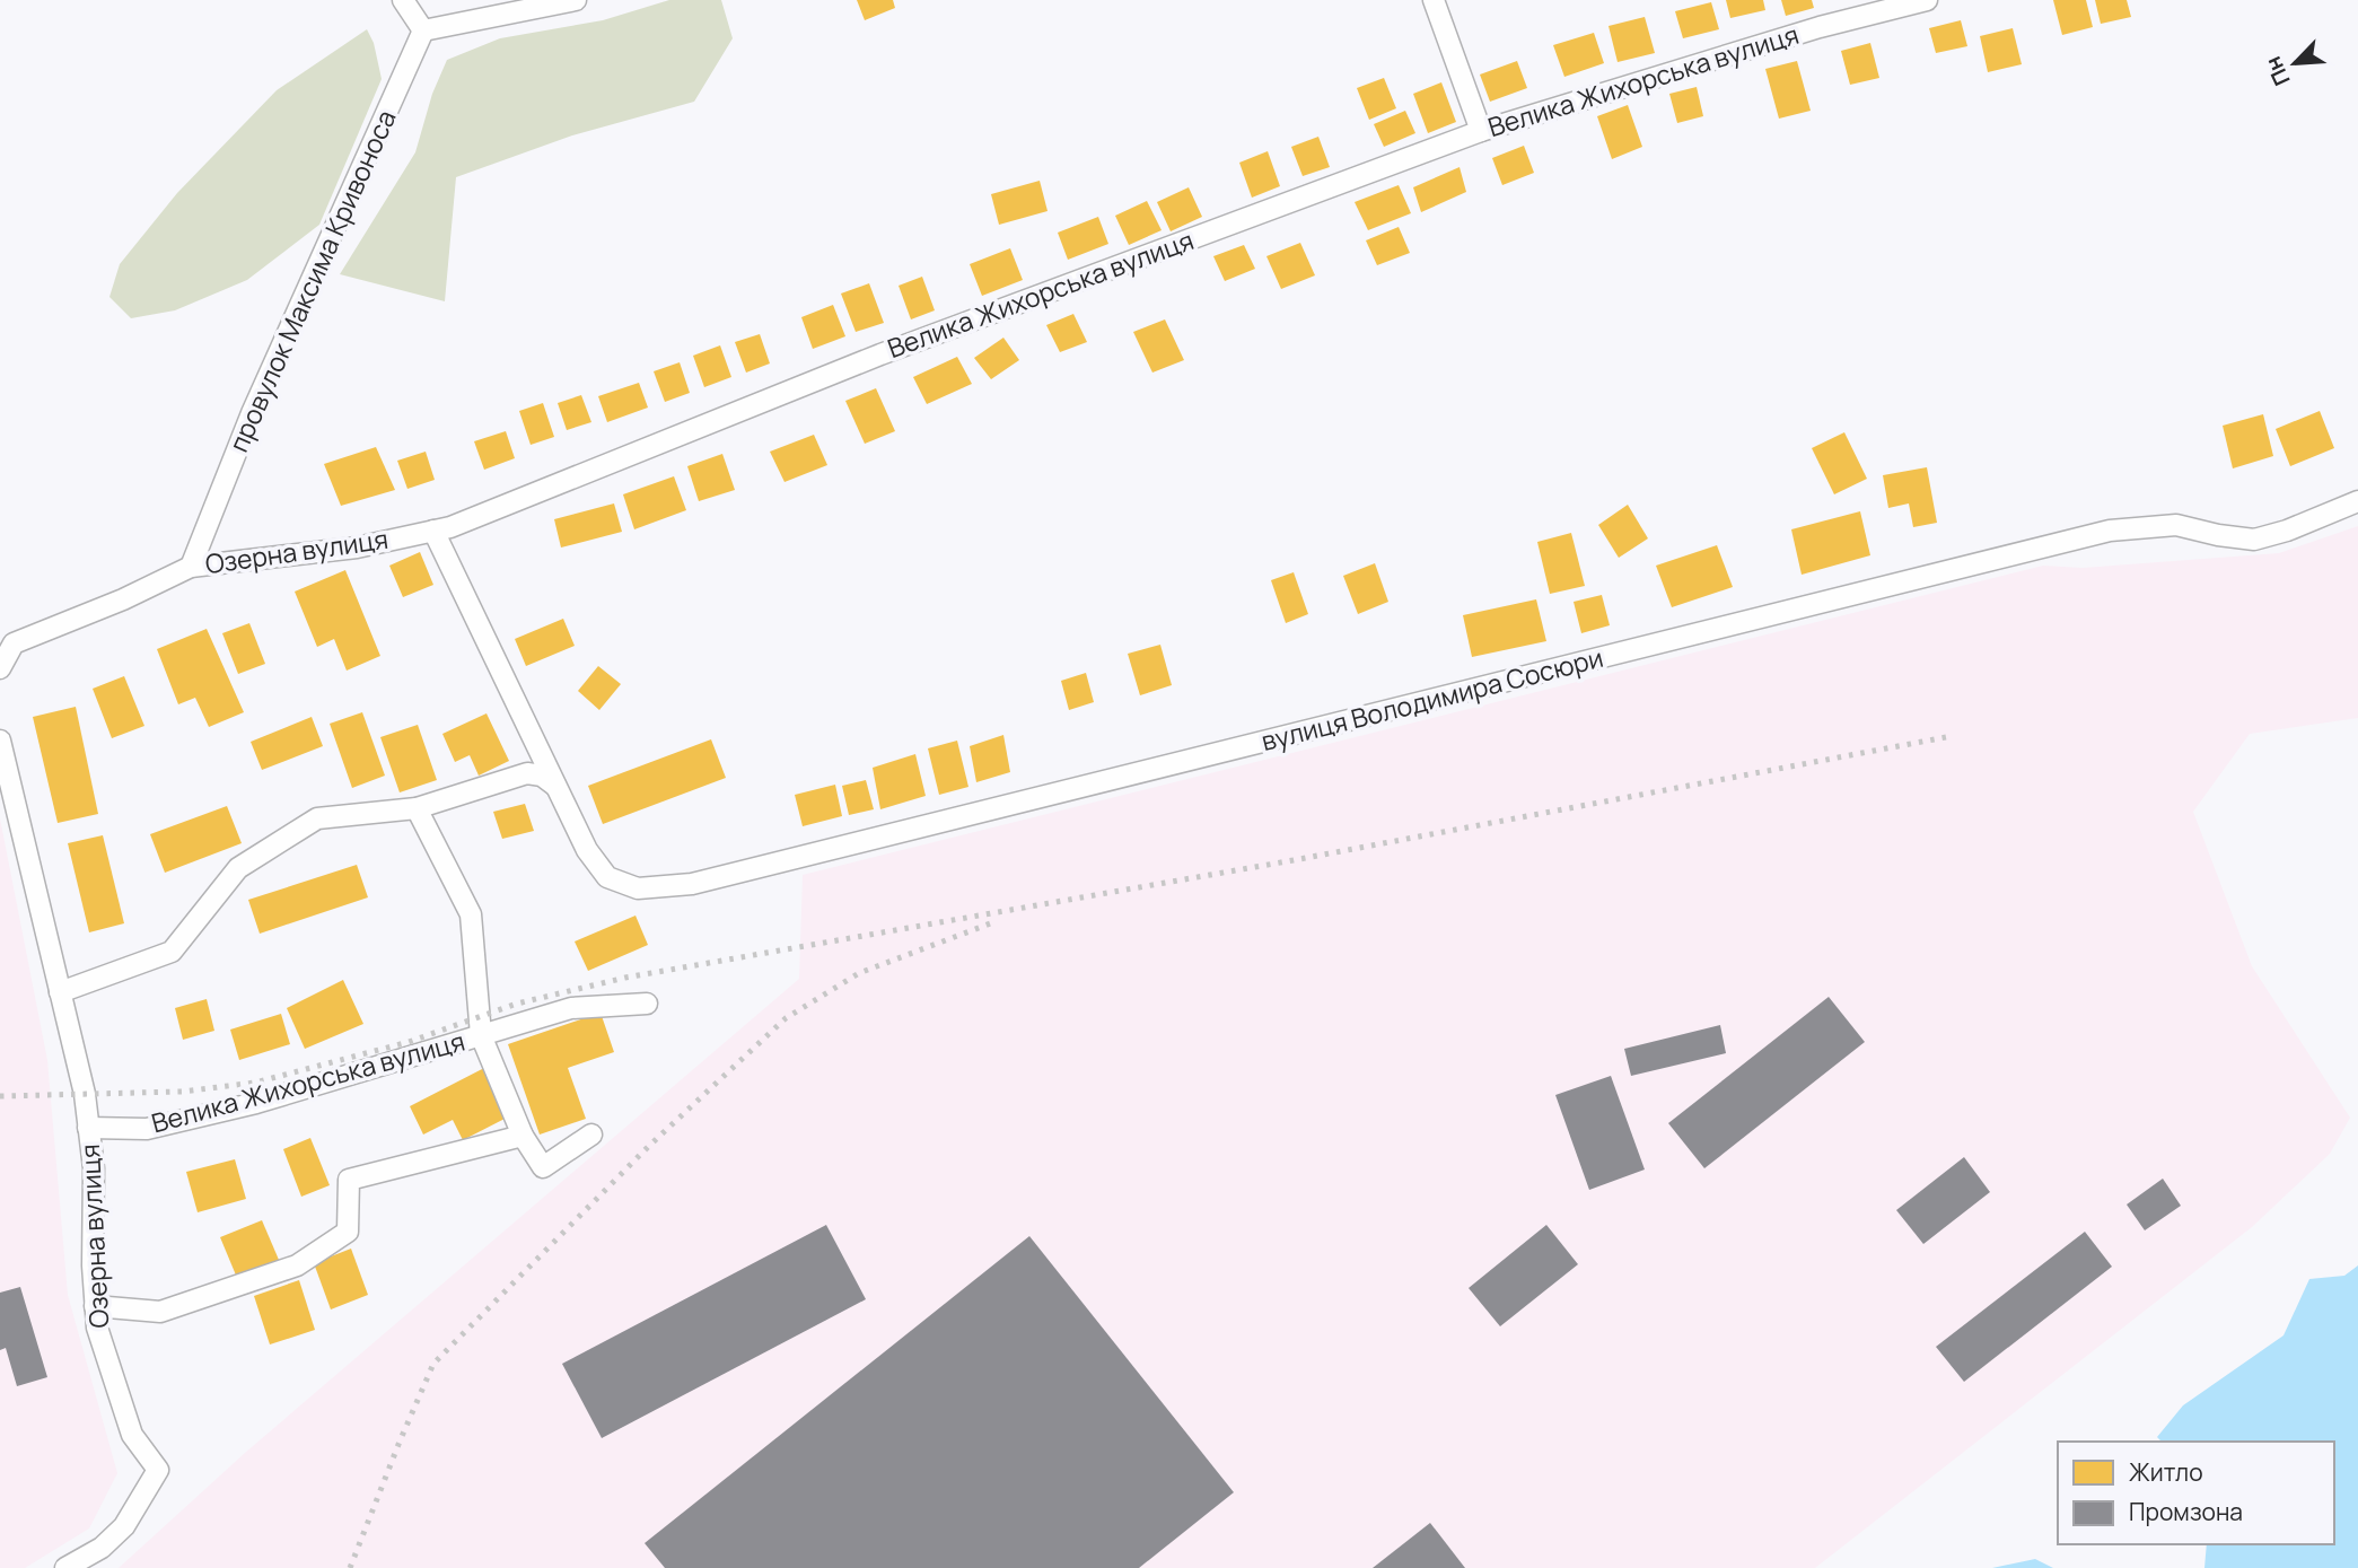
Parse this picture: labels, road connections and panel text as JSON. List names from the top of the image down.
{
  "streets": {
    "street": [
      "Велика Жихорська вулиця",
      "провулок Максима Кривоноса",
      "Озерна вулиця",
      "вулиця Володимира Сосюри"
    ]
  },
  "crossings": [
    ["Велика Жихорська вулиця", "Озерна вулиця"],
    ["провулок Максима Кривоноса", "Озерна вулиця"]
  ],
  "legend": ["Житло", "Промзона"],
  "north": "bottom left"
}
